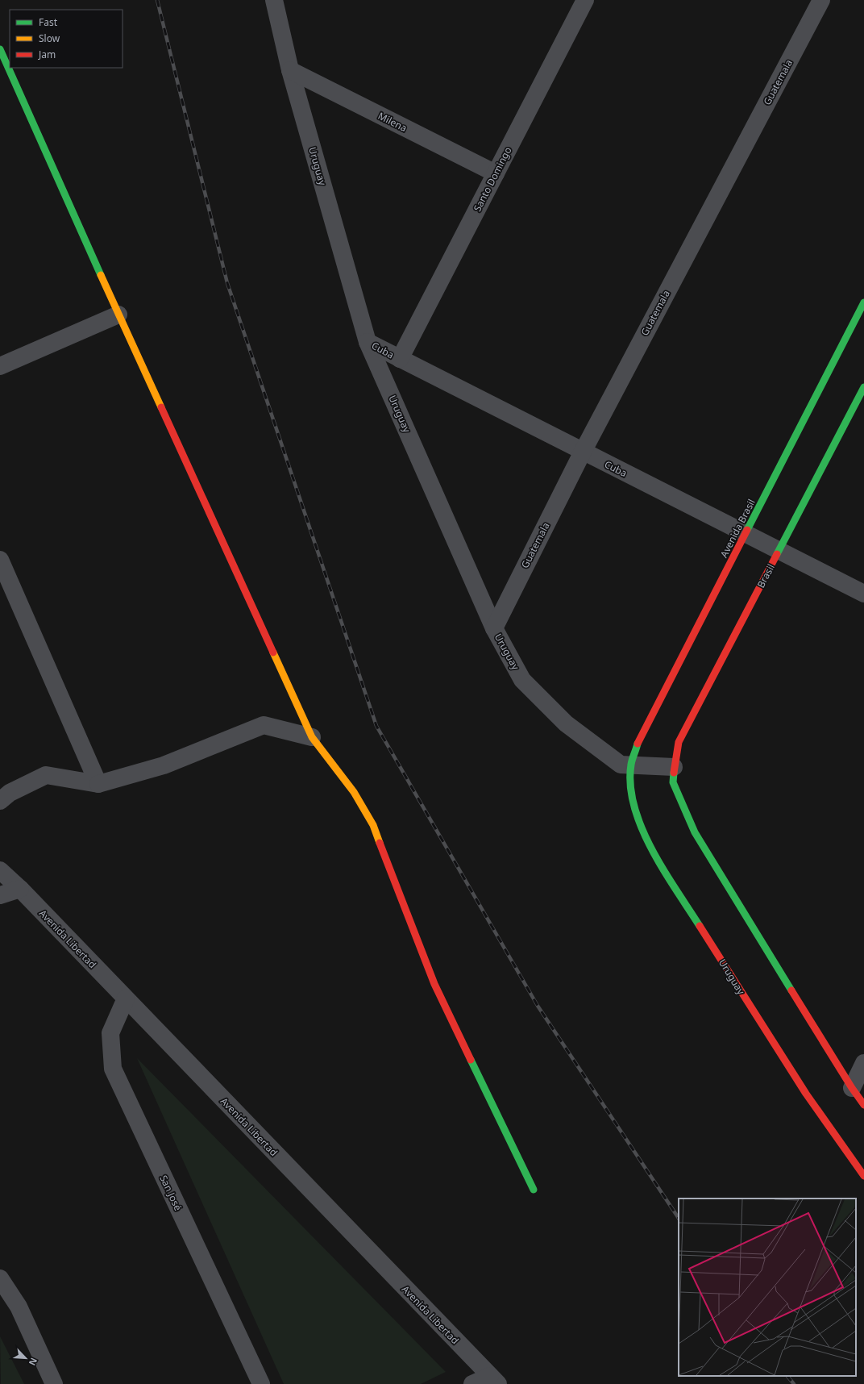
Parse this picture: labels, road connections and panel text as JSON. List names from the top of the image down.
{
  "streets": {
    "street": [
      "Guatemala",
      "Milena",
      "Uruguay",
      "Santo Domingo",
      "Cuba",
      "Avenida Brasil",
      "Brasil",
      "Avenida Libertad",
      "San José"
    ]
  },
  "crossings": [
    ["Guatemala", "Uruguay"],
    ["Guatemala", "Cuba"],
    ["Milena", "Uruguay"],
    ["Milena", "Santo Domingo"],
    ["Uruguay", "Cuba"],
    ["Uruguay", "Avenida Brasil"],
    ["Uruguay", "Brasil"],
    ["Santo Domingo", "Cuba"],
    ["Cuba", "Avenida Brasil"],
    ["Cuba", "Brasil"],
    ["Avenida Libertad", "San José"]
  ],
  "legend": ["Fast", "Slow", "Jam"],
  "north": "bottom right"
}
